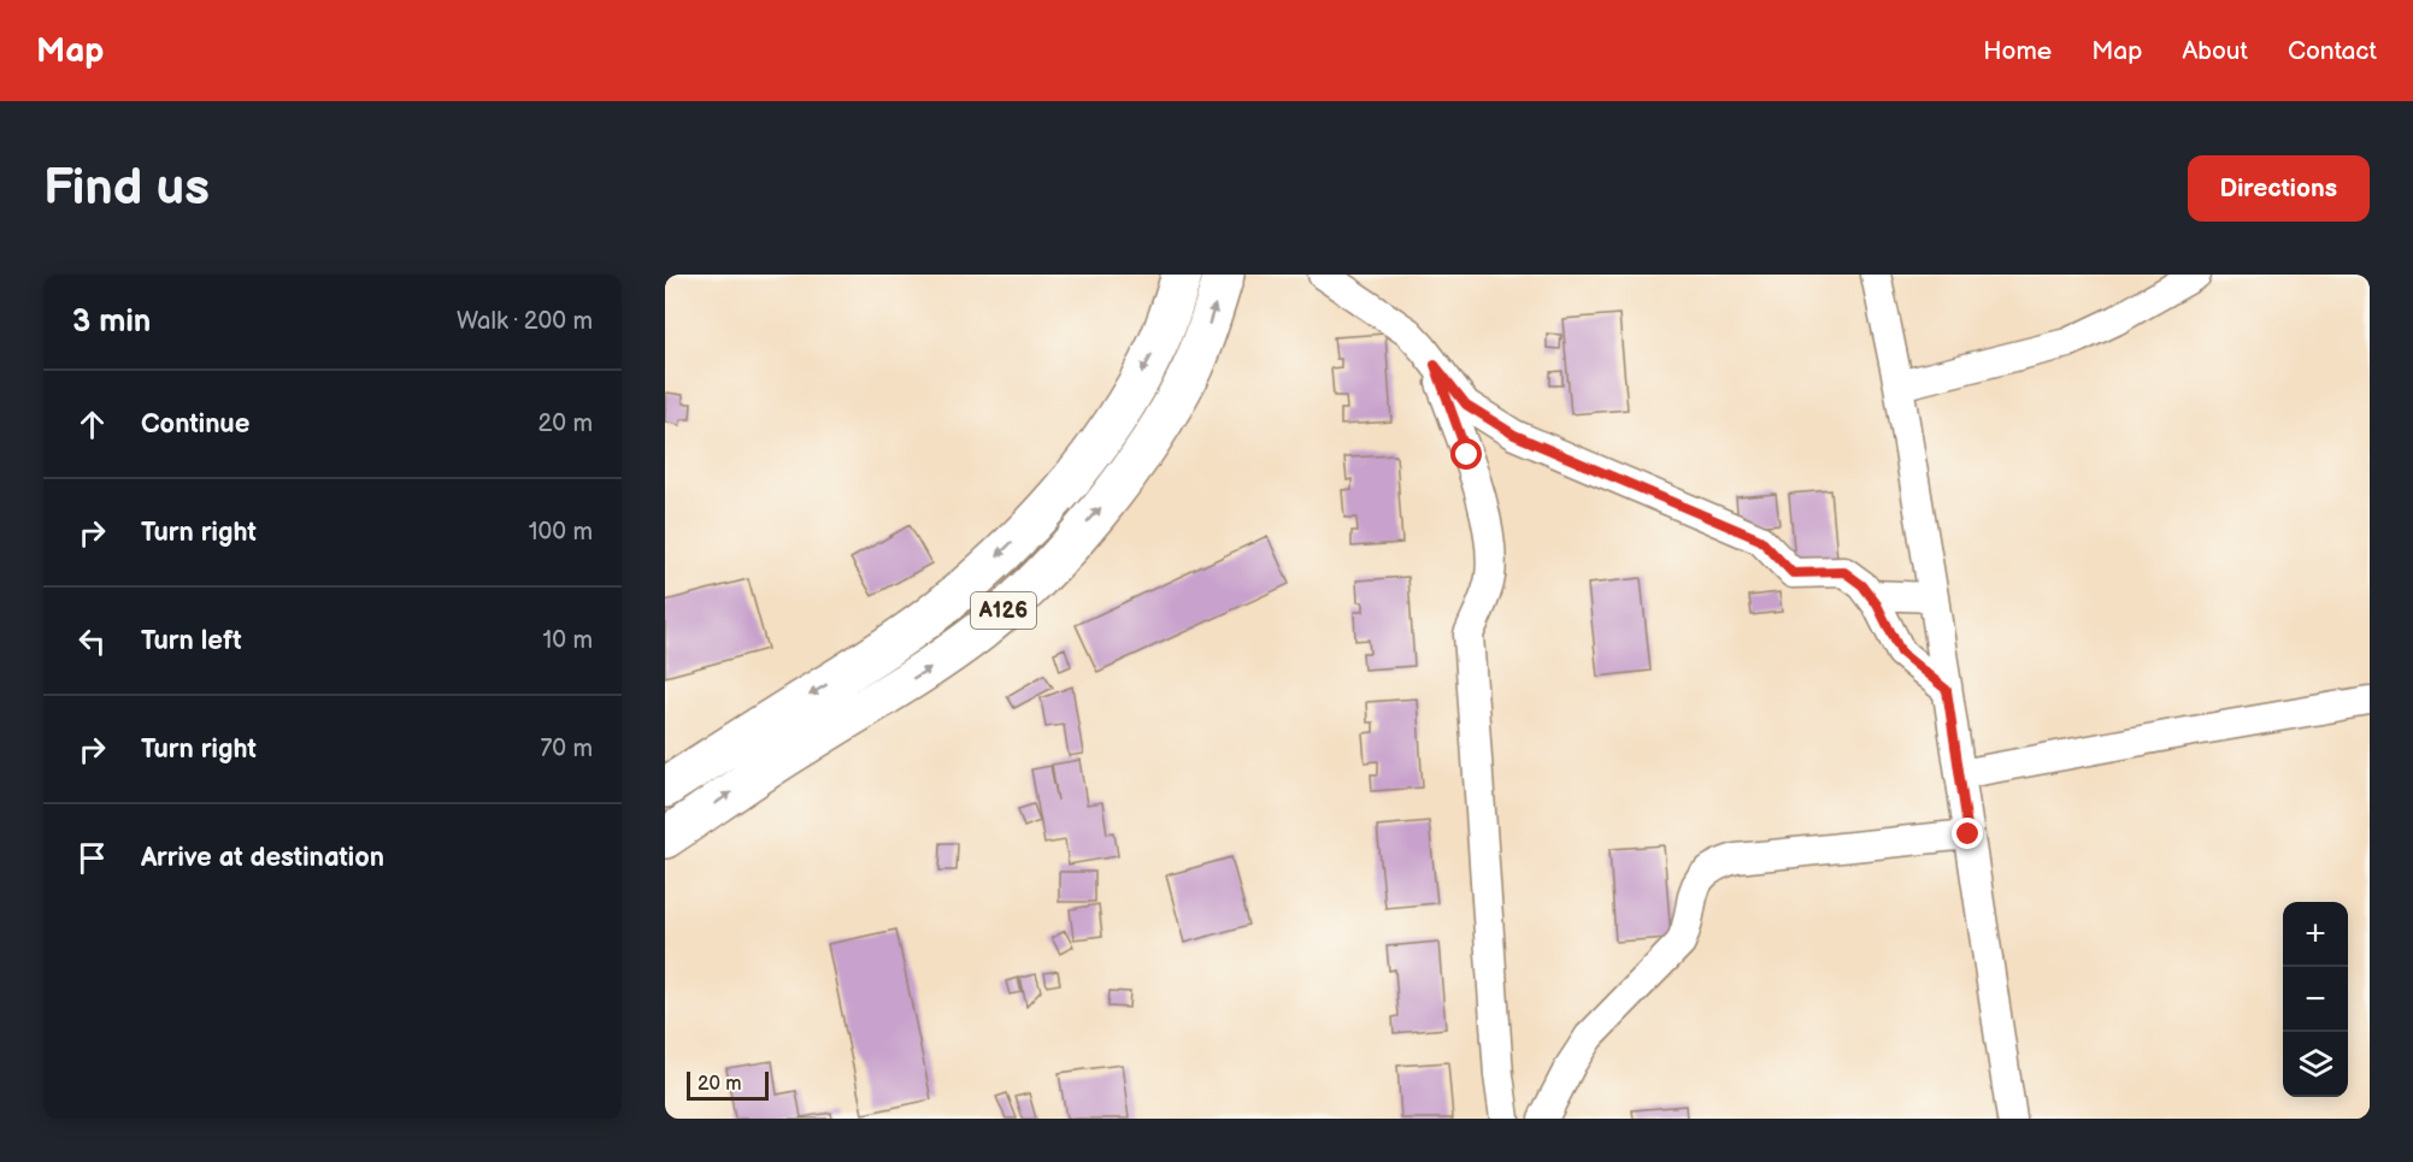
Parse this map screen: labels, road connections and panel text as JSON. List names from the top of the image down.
{
  "streets": {
    "highway": ["A126"]
  },
  "scale_bar": "20 m",
  "page": {
    "header": "Map",
    "nav": [
      "Home",
      "Map",
      "About",
      "Contact"
    ],
    "buttons": "Directions",
    "title": "Find us",
    "heading": ["3 min", "Walk · 200 m"],
    "list": [
      ["Continue", "20 m"],
      ["Turn right", "100 m"],
      ["Turn left", "10 m"],
      ["Turn right", "70 m"],
      "Arrive at destination"
    ],
    "map_buttons": ["+", "−"],
    "scale": "20 m"
  }
}
